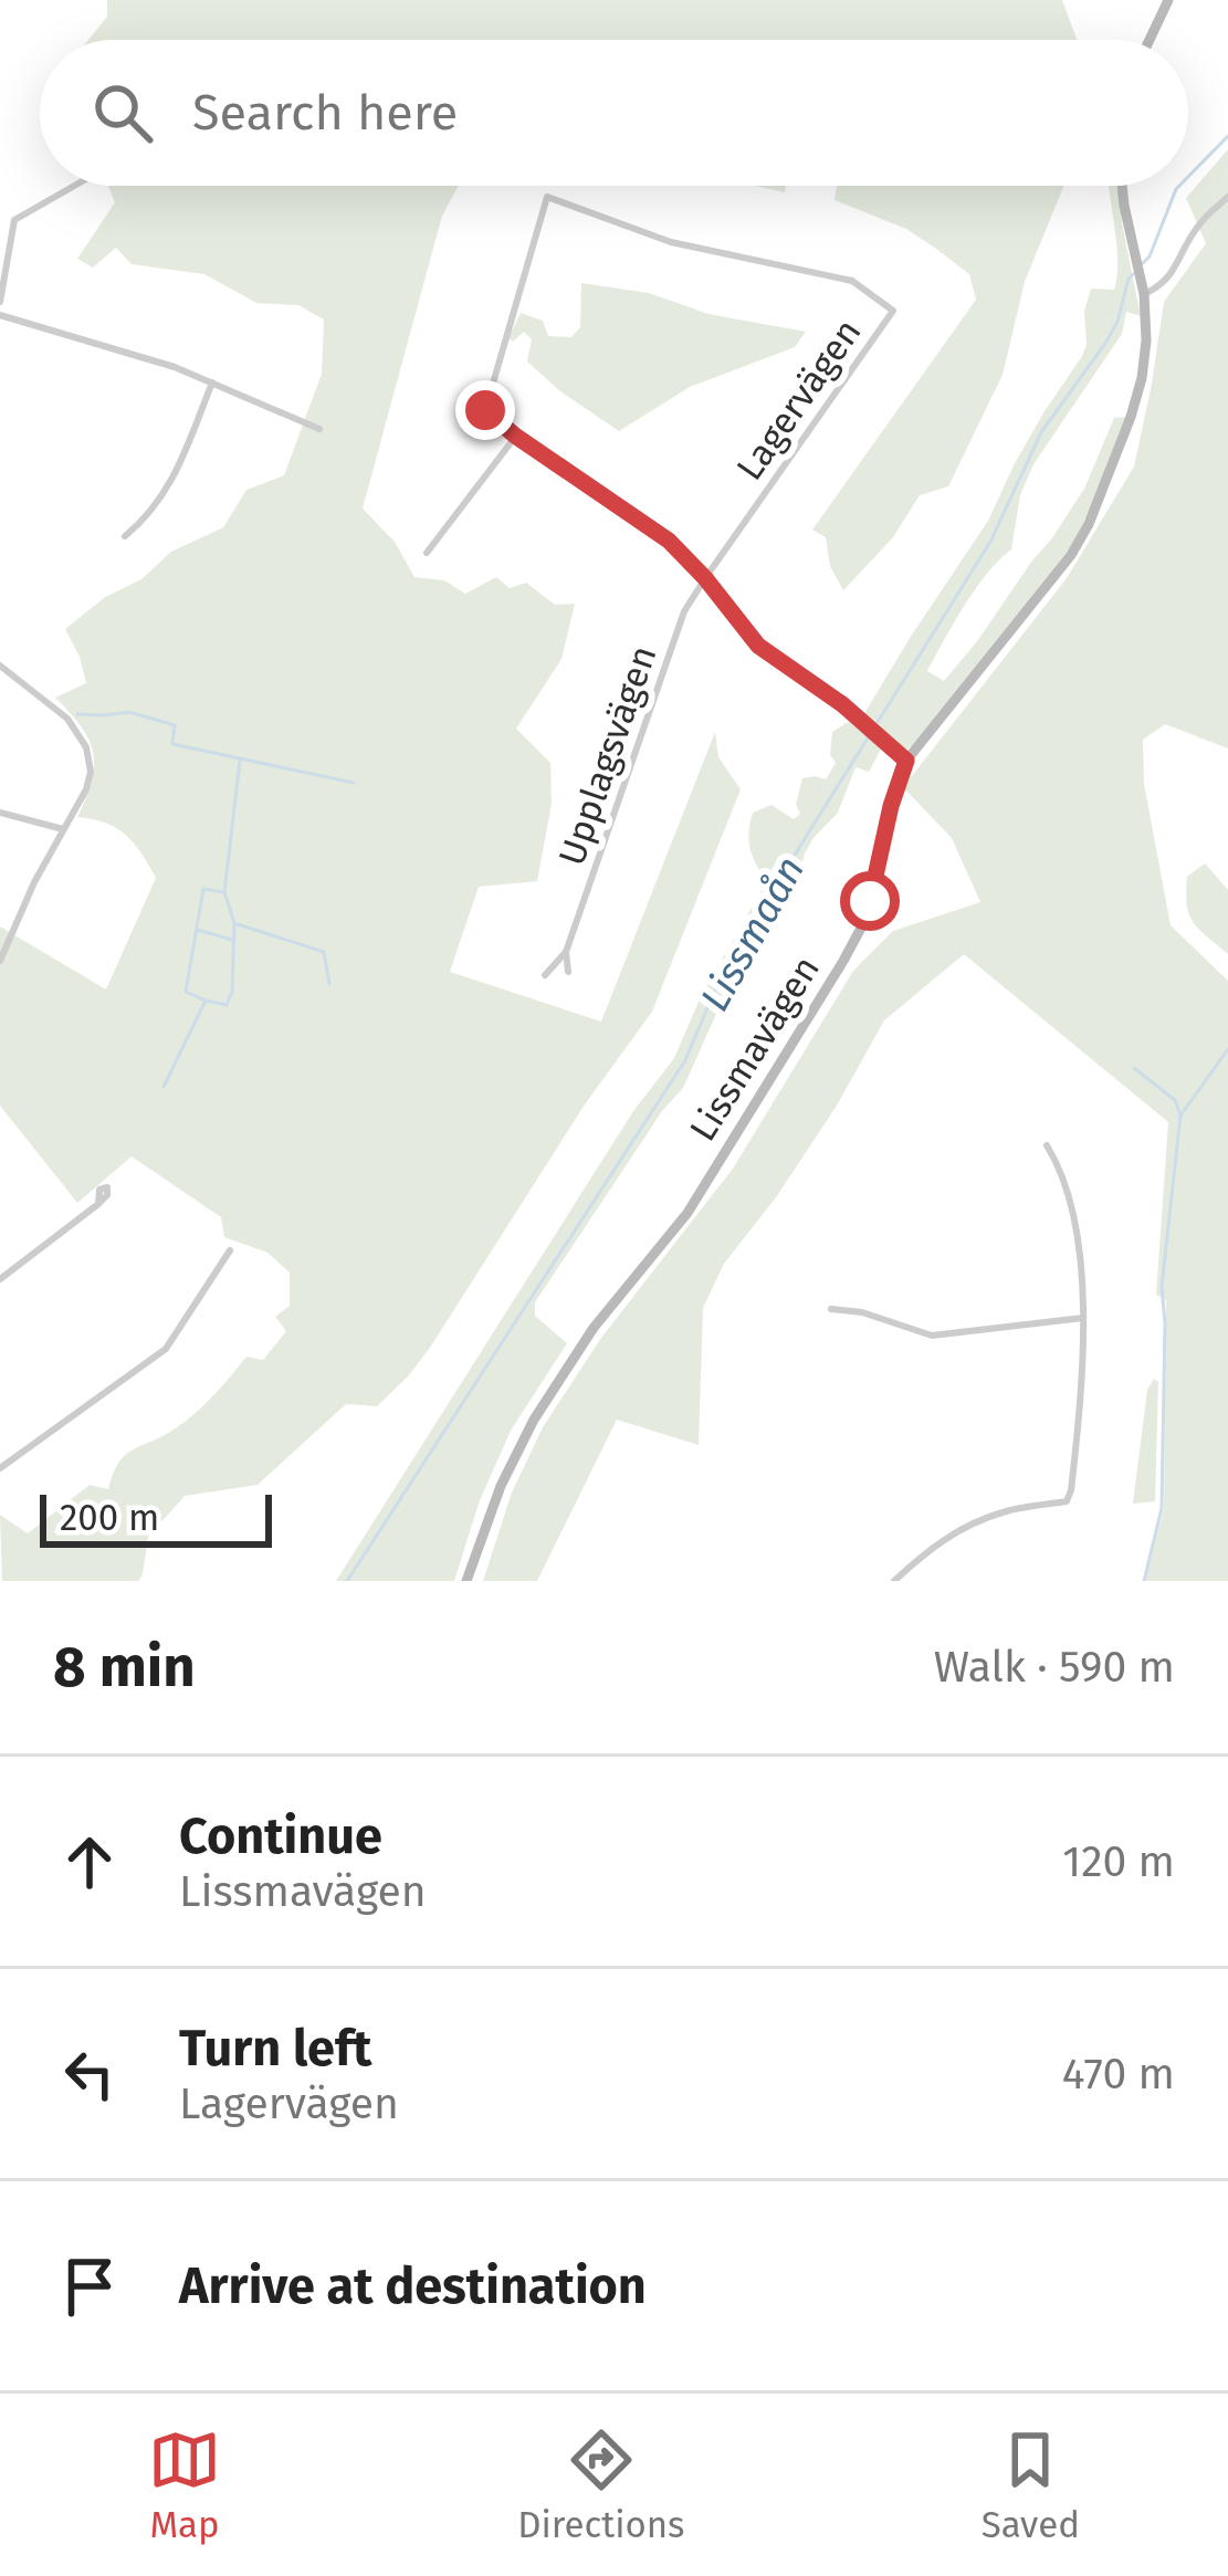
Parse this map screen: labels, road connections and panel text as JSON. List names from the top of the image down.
{
  "streets": {
    "street": ["Lagervägen", "Upplagsvägen", "Lissmavägen"]
  },
  "crossings": [
    ["Lagervägen", "Upplagsvägen"]
  ],
  "water": ["Lissmaån"],
  "scale_bar": "200 m",
  "page": {
    "search": "Search here",
    "scale": "200 m",
    "heading": ["8 min", "Walk · 590 m"],
    "list": [
      ["Continue", "Lissmavägen", "120 m"],
      ["Turn left", "Lagervägen", "470 m"],
      "Arrive at destination"
    ],
    "nav": ["Map", "Directions", "Saved"]
  }
}
